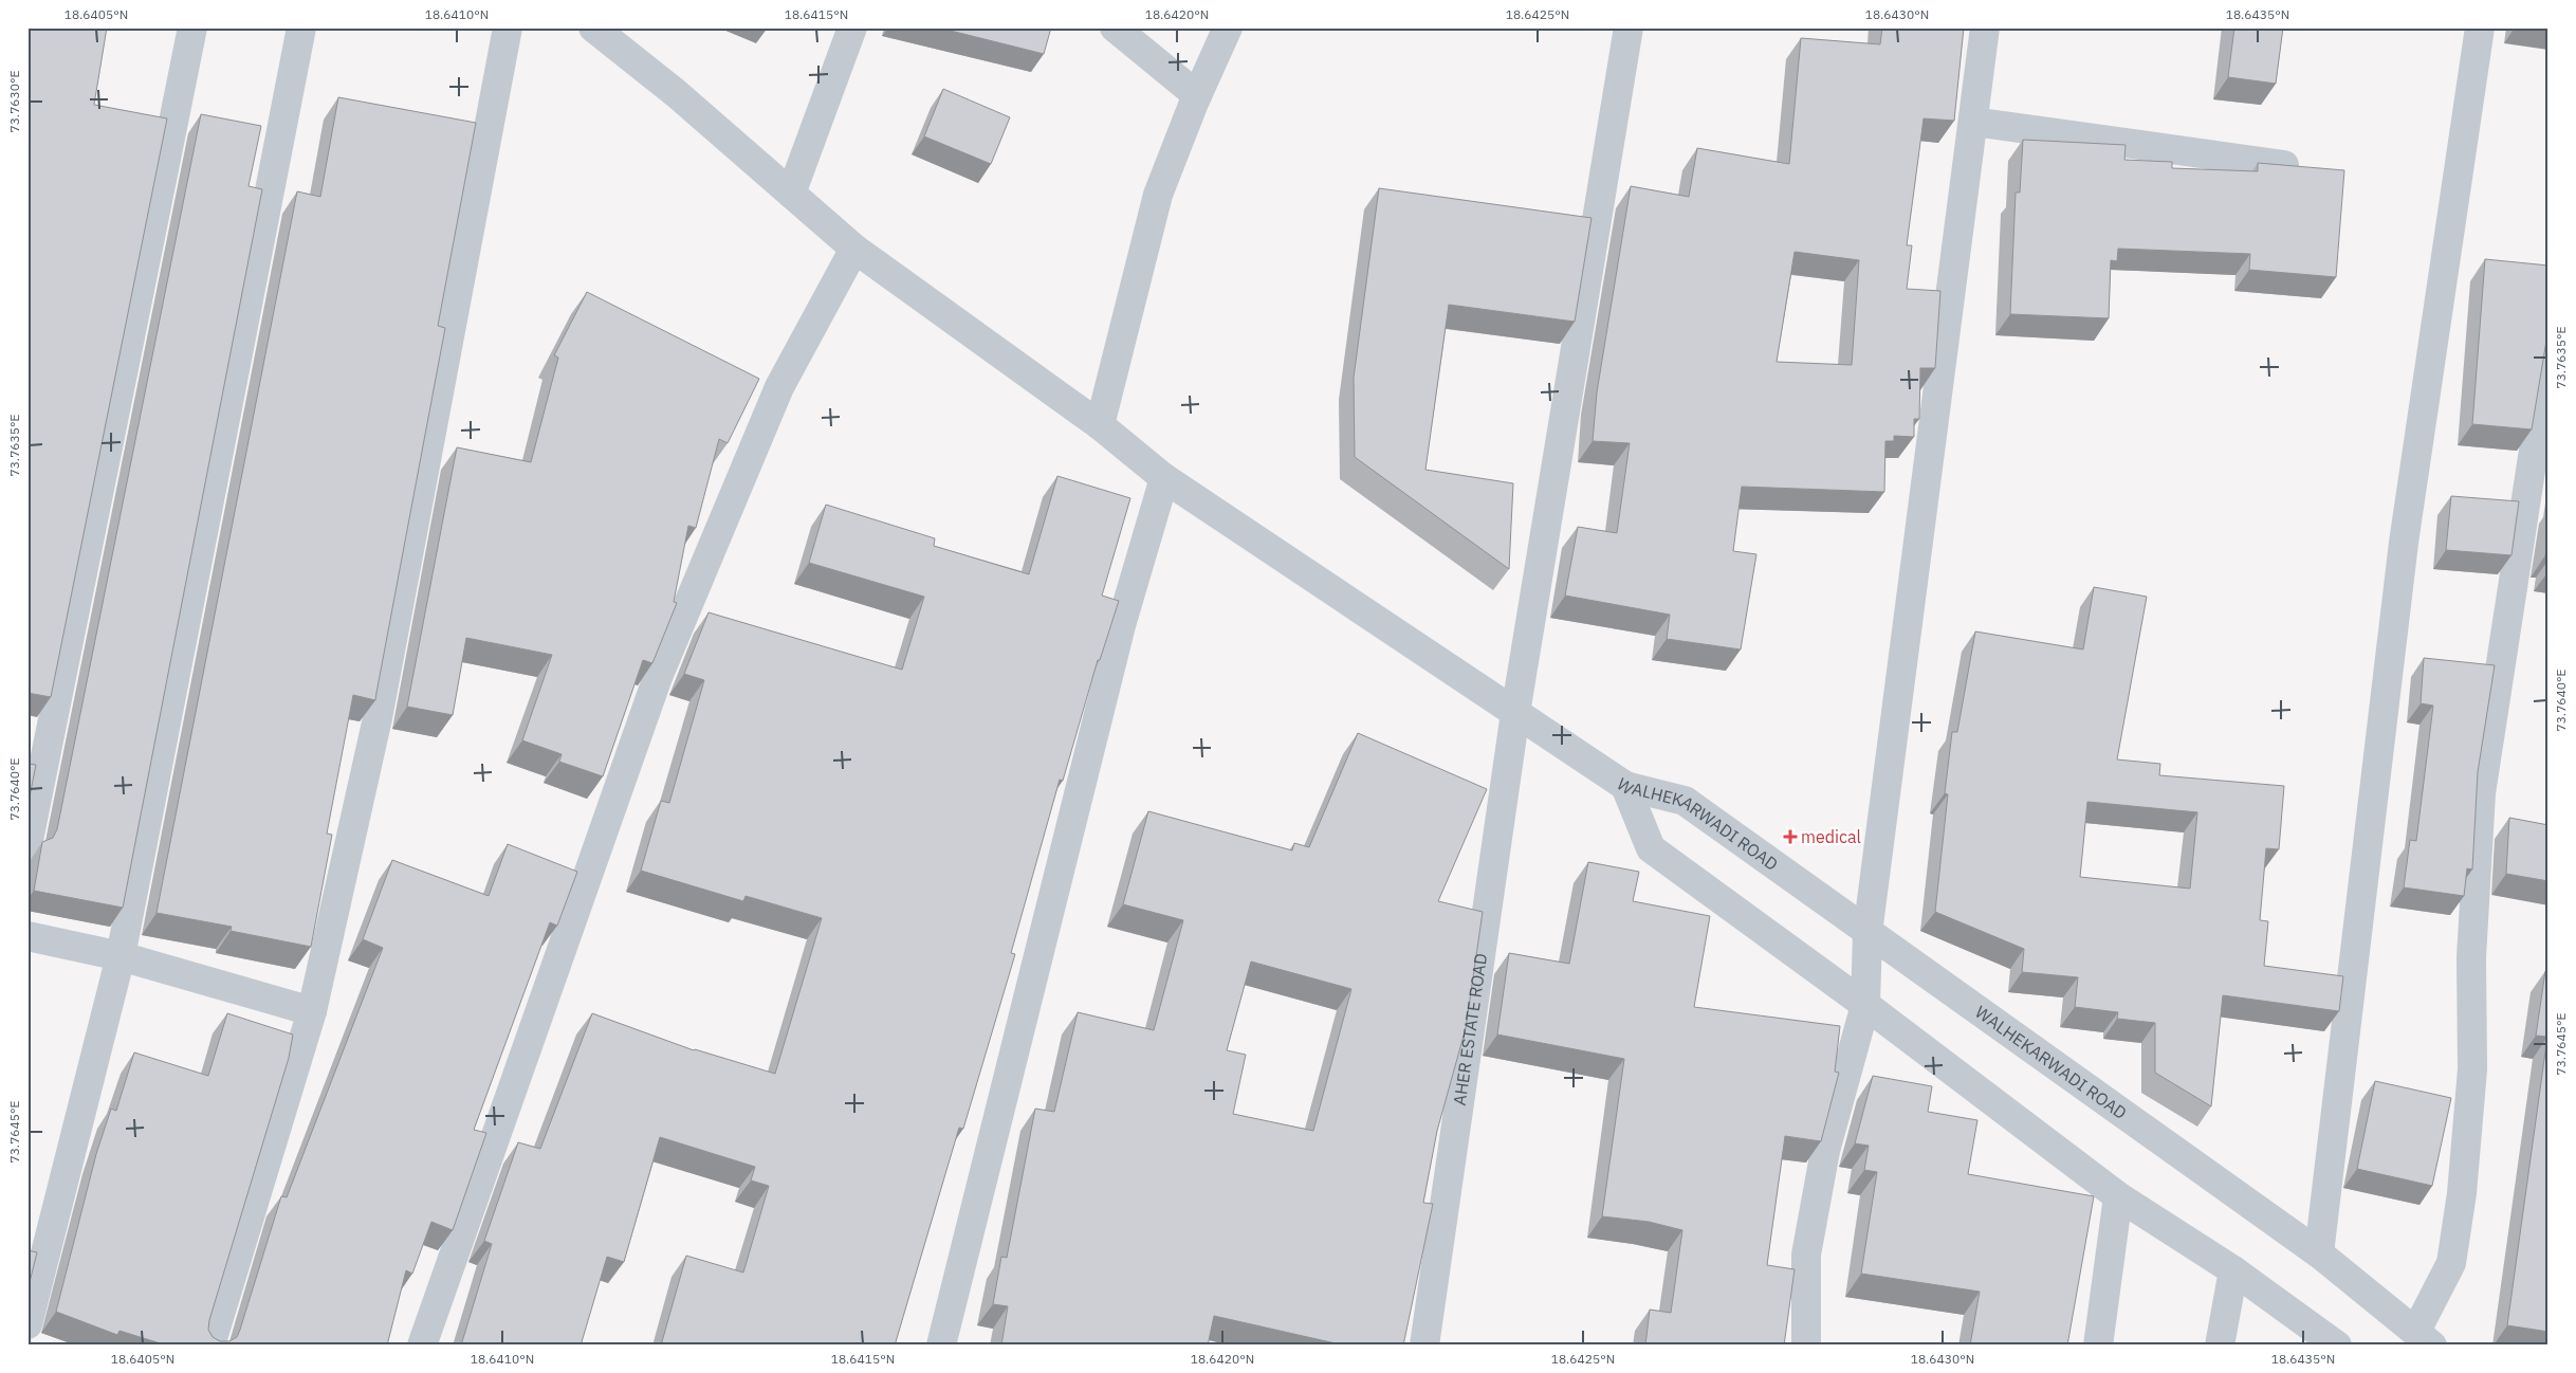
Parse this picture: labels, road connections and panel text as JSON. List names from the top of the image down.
{
  "streets": {
    "street": ["WALHEKARWADI ROAD", "AHER ESTATE ROAD"]
  },
  "places": {
    "health": ["medical"]
  },
  "coordinates": [
    "18.6405°N",
    "18.6410°N",
    "18.6415°N",
    "18.6420°N",
    "18.6425°N",
    "18.6430°N",
    "18.6435°N",
    "73.7630°E",
    "73.7635°E",
    "73.7640°E",
    "73.7645°E"
  ]
}
